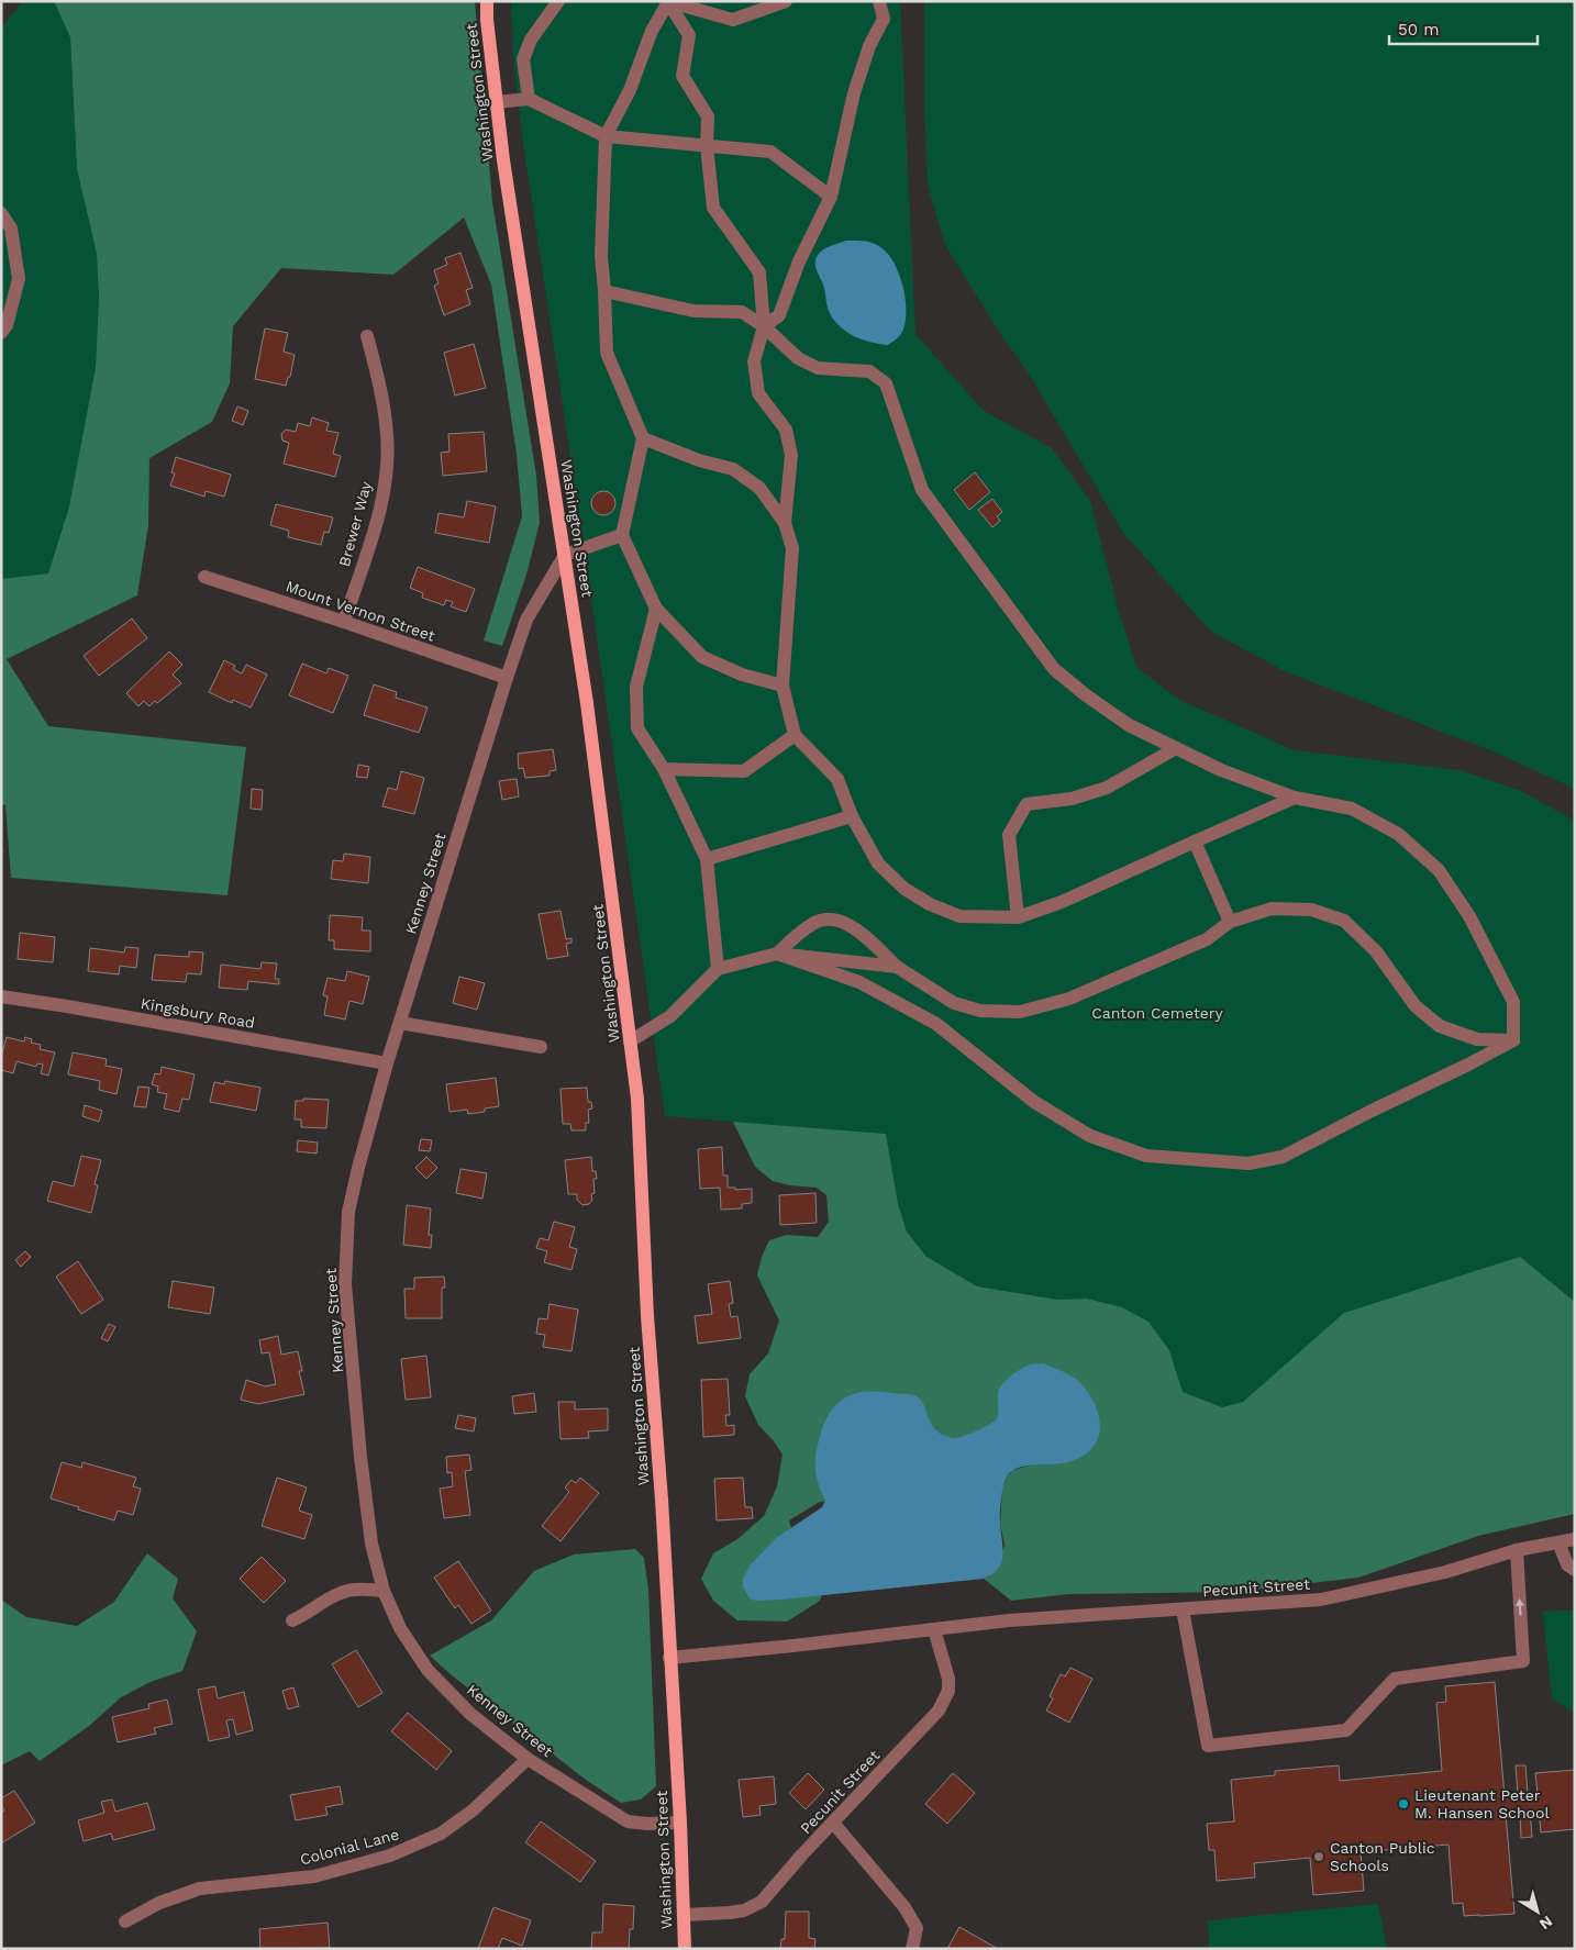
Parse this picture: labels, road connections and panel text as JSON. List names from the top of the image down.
{
  "streets": {
    "main road": ["Washington Street"],
    "street": [
      "Brewer Way",
      "Mount Vernon Street",
      "Kenney Street",
      "Kingsbury Road",
      "Pecunit Street",
      "Colonial Lane"
    ]
  },
  "crossings": [
    ["Washington Street", "Kenney Street"],
    ["Washington Street", "Pecunit Street"],
    ["Brewer Way", "Mount Vernon Street"],
    ["Mount Vernon Street", "Kenney Street"],
    ["Kenney Street", "Kingsbury Road"],
    ["Kenney Street", "Colonial Lane"]
  ],
  "parks": ["Canton Cemetery"],
  "places": ["Lieutenant Peter M. Hansen School", "Canton Public Schools"],
  "scale_bar": "50 m",
  "north": "bottom right"
}
